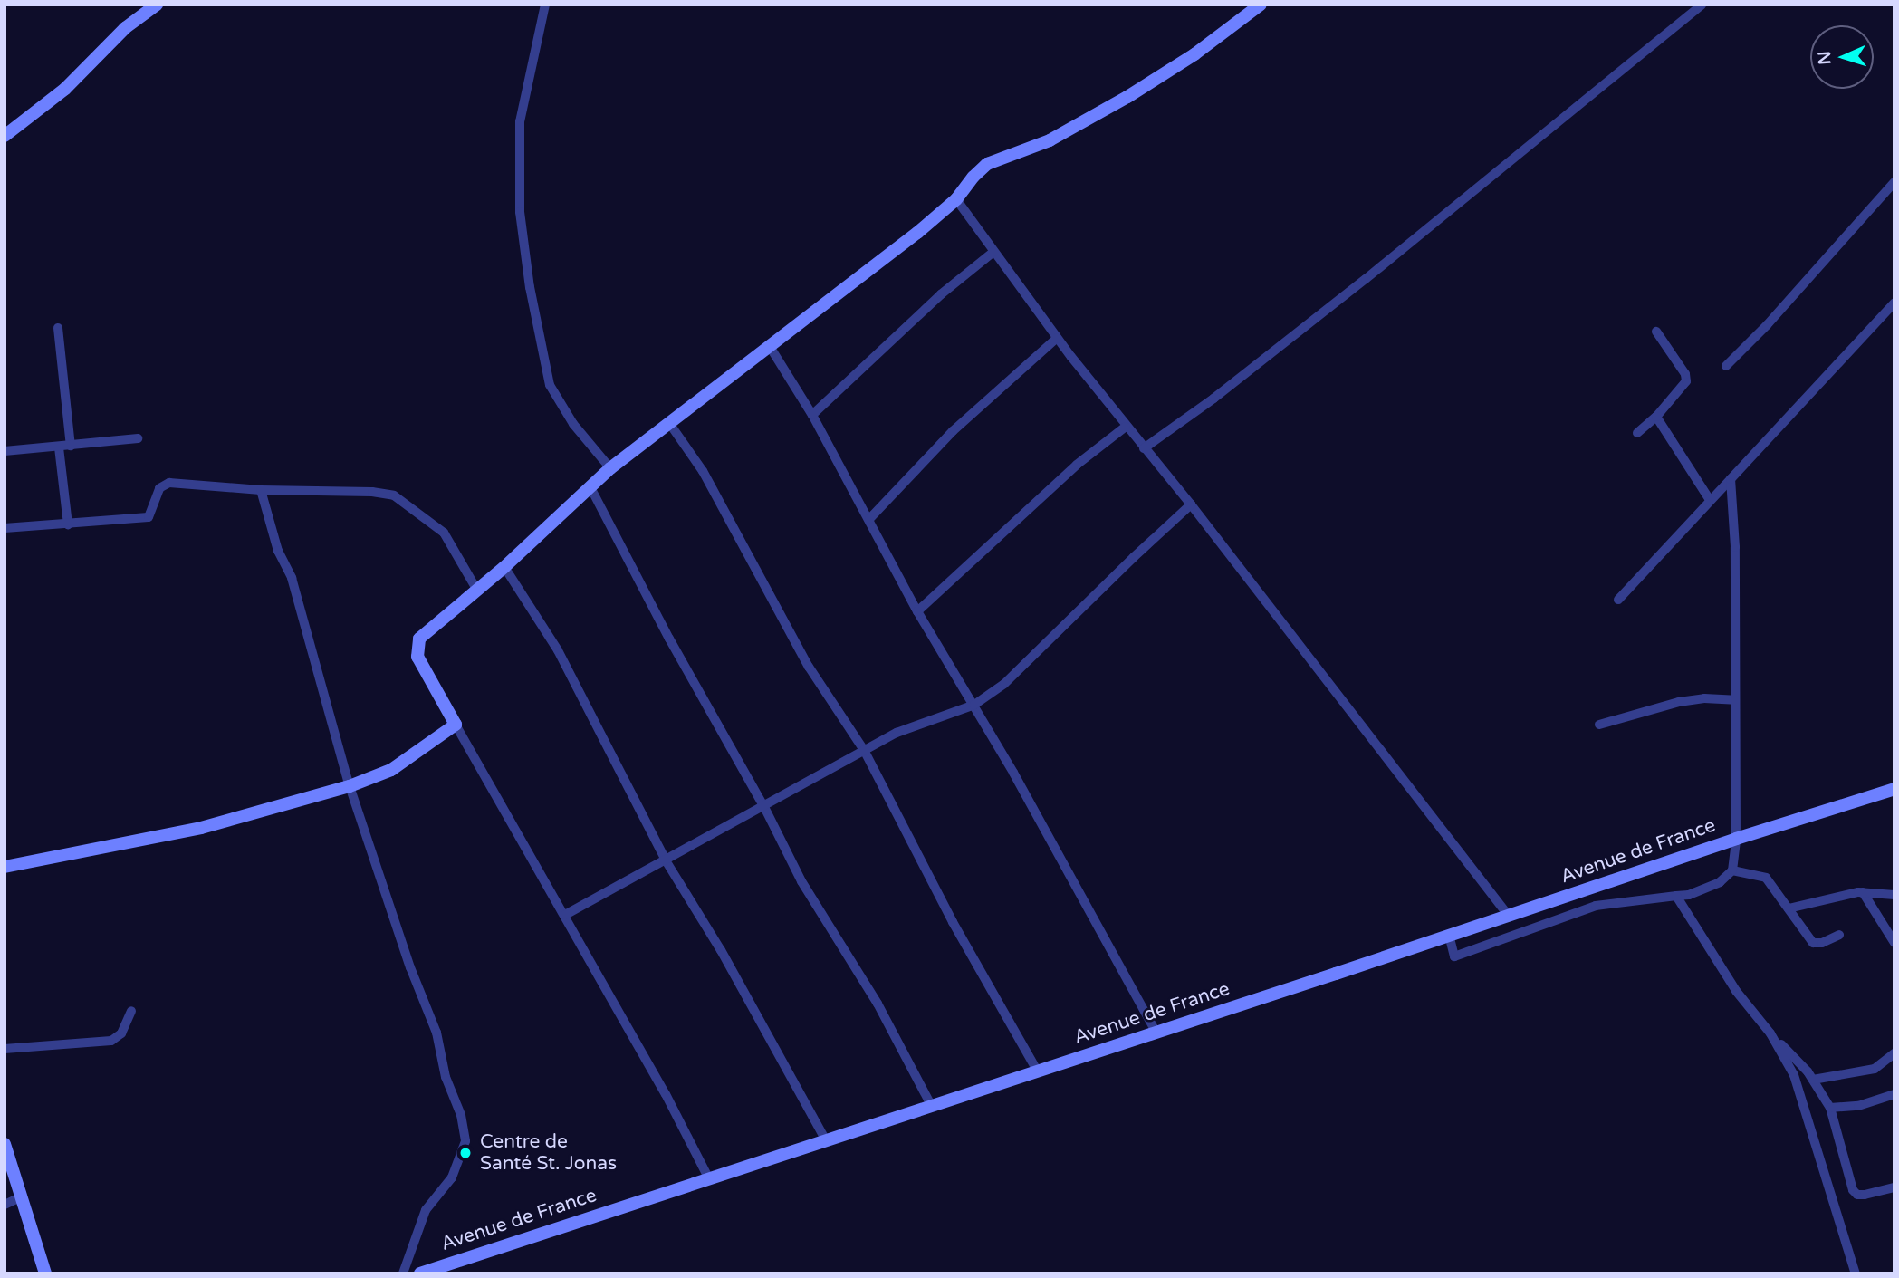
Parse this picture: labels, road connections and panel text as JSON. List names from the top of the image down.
{
  "streets": {
    "street": ["Avenue de France"]
  },
  "places": ["Centre de Santé St. Jonas"],
  "north": "left"
}
